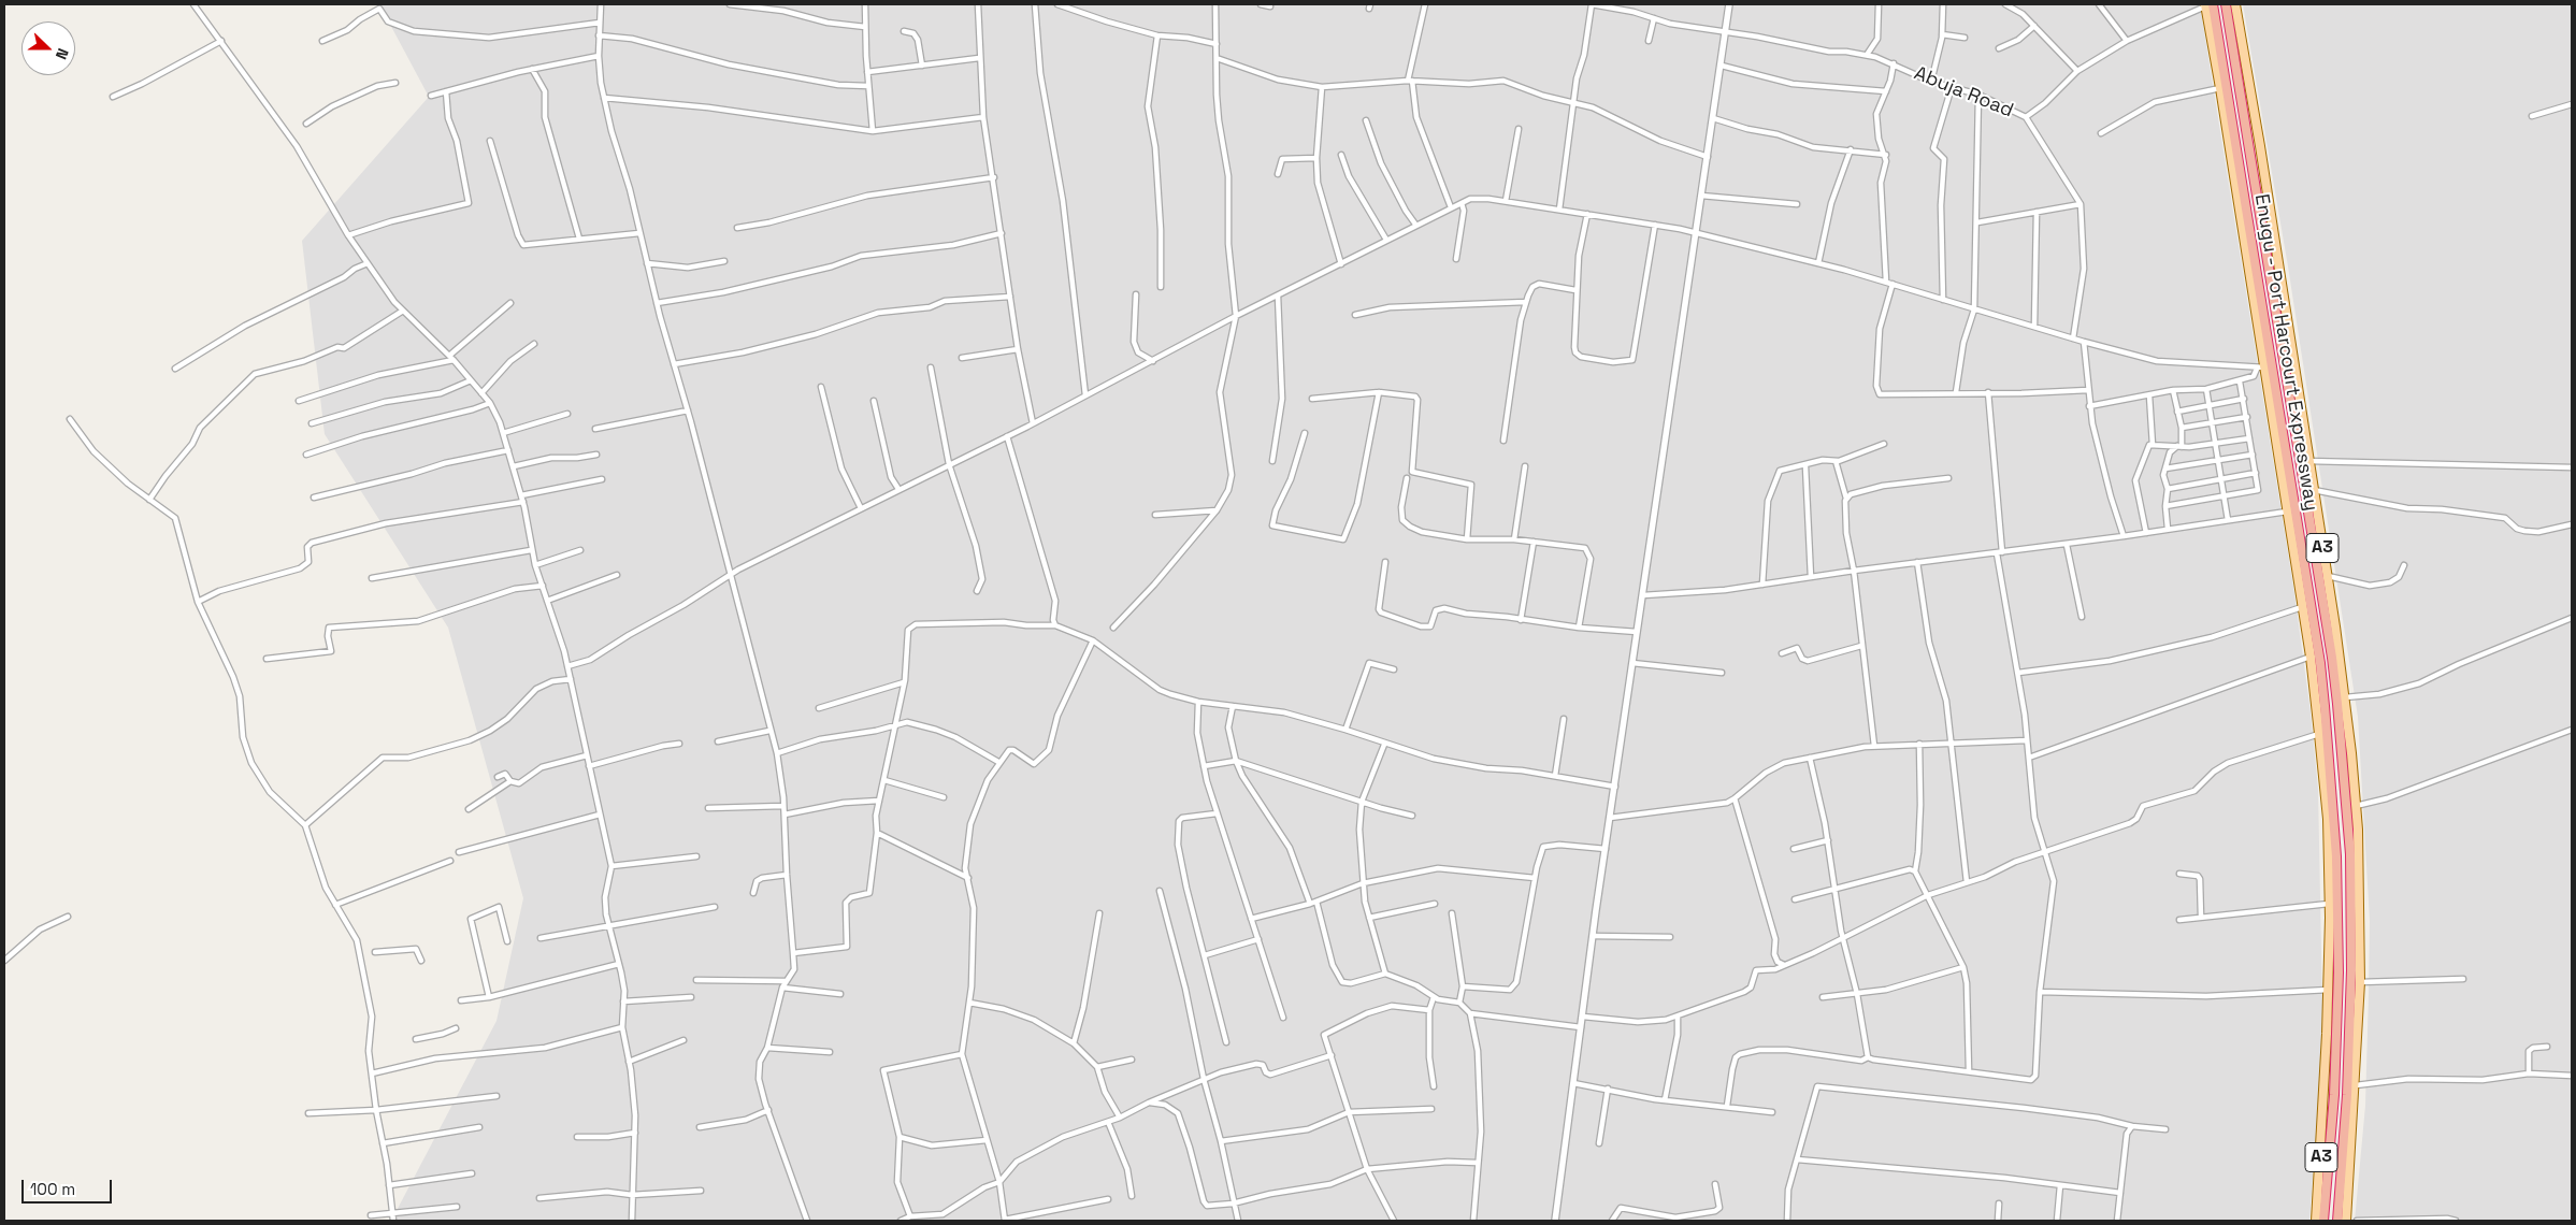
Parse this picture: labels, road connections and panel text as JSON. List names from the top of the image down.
{
  "streets": {
    "highway": ["Enugu - Port Harcourt Expressway", "A3"],
    "street": ["Abuja Road"]
  },
  "crossings": [
    ["Abuja Road", "Enugu - Port Harcourt Expressway"]
  ],
  "scale_bar": "100 m",
  "north": "right"
}
